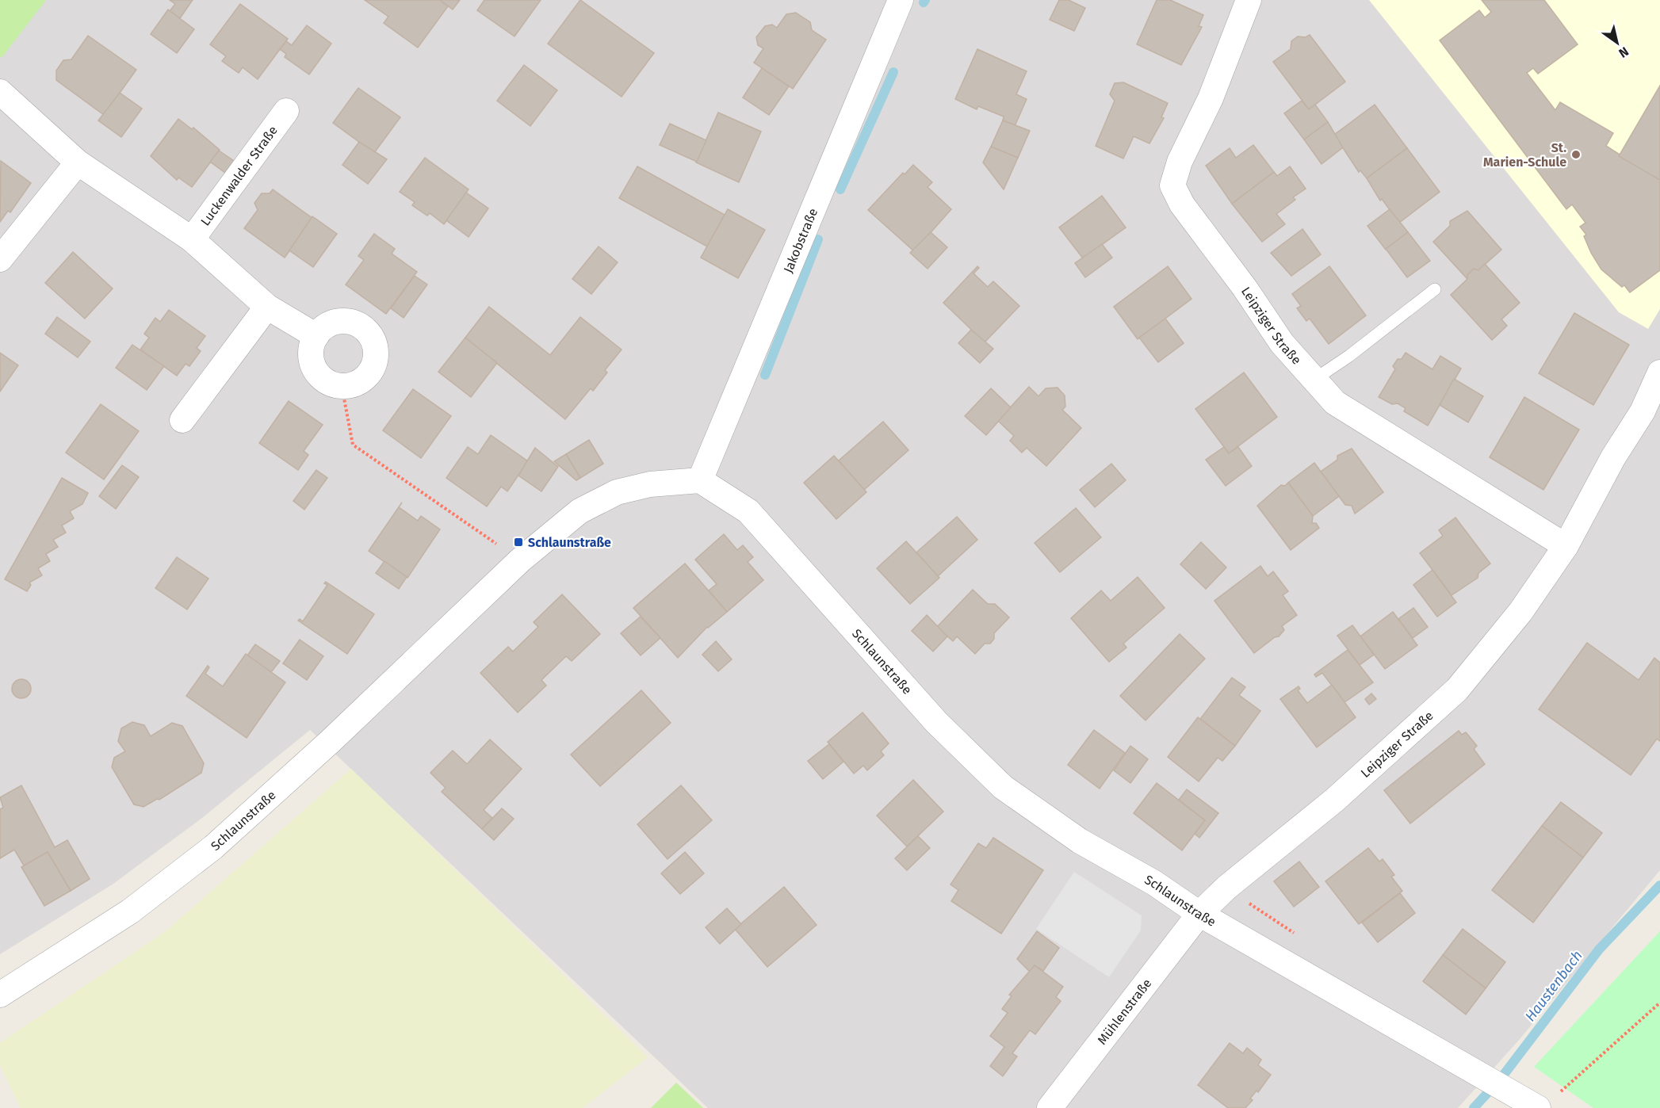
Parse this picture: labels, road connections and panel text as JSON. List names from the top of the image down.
{
  "streets": {
    "street": [
      "Luckenwalder Straße",
      "Jakobstraße",
      "Leipziger Straße",
      "Schlaunstraße",
      "Mühlenstraße"
    ]
  },
  "crossings": [
    ["Jakobstraße", "Schlaunstraße"],
    ["Leipziger Straße", "Schlaunstraße"],
    ["Leipziger Straße", "Mühlenstraße"],
    ["Schlaunstraße", "Mühlenstraße"]
  ],
  "water": ["Haustenbach"],
  "places": {
    "other": ["St. Marien-Schule"],
    "transit": ["Schlaunstraße"]
  },
  "north": "bottom right"
}
